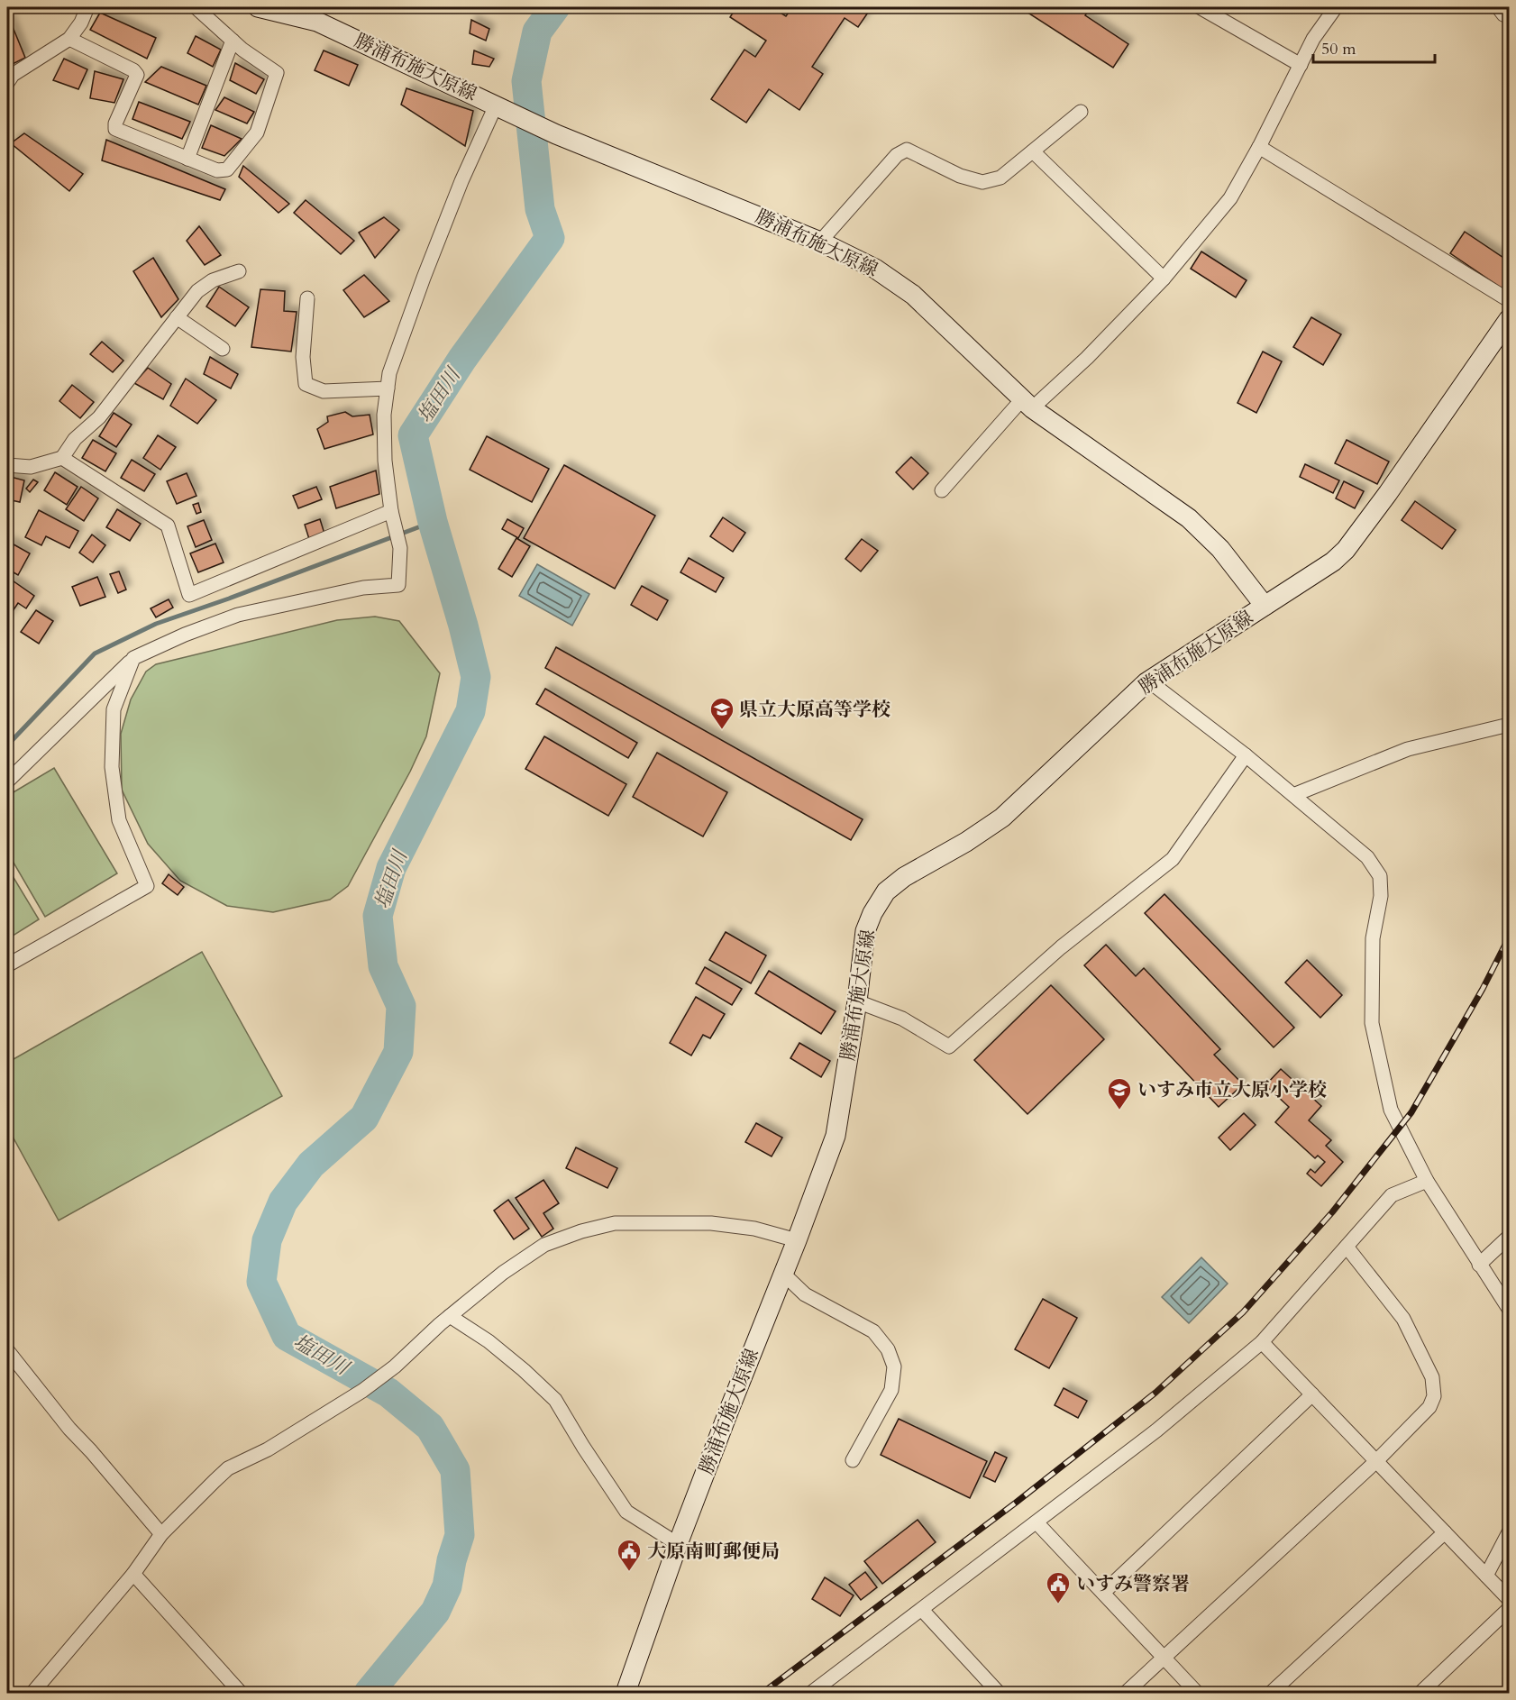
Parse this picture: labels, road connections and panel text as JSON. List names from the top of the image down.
{
  "streets": {
    "main road": ["勝浦布施大原線"]
  },
  "water": ["塩田川"],
  "places": {
    "school or university": ["県立大原高等学校", "いすみ市立大原小学校"],
    "public building": ["大原南町郵便局", "いすみ警察署"]
  },
  "scale_bar": "50 m"
}
